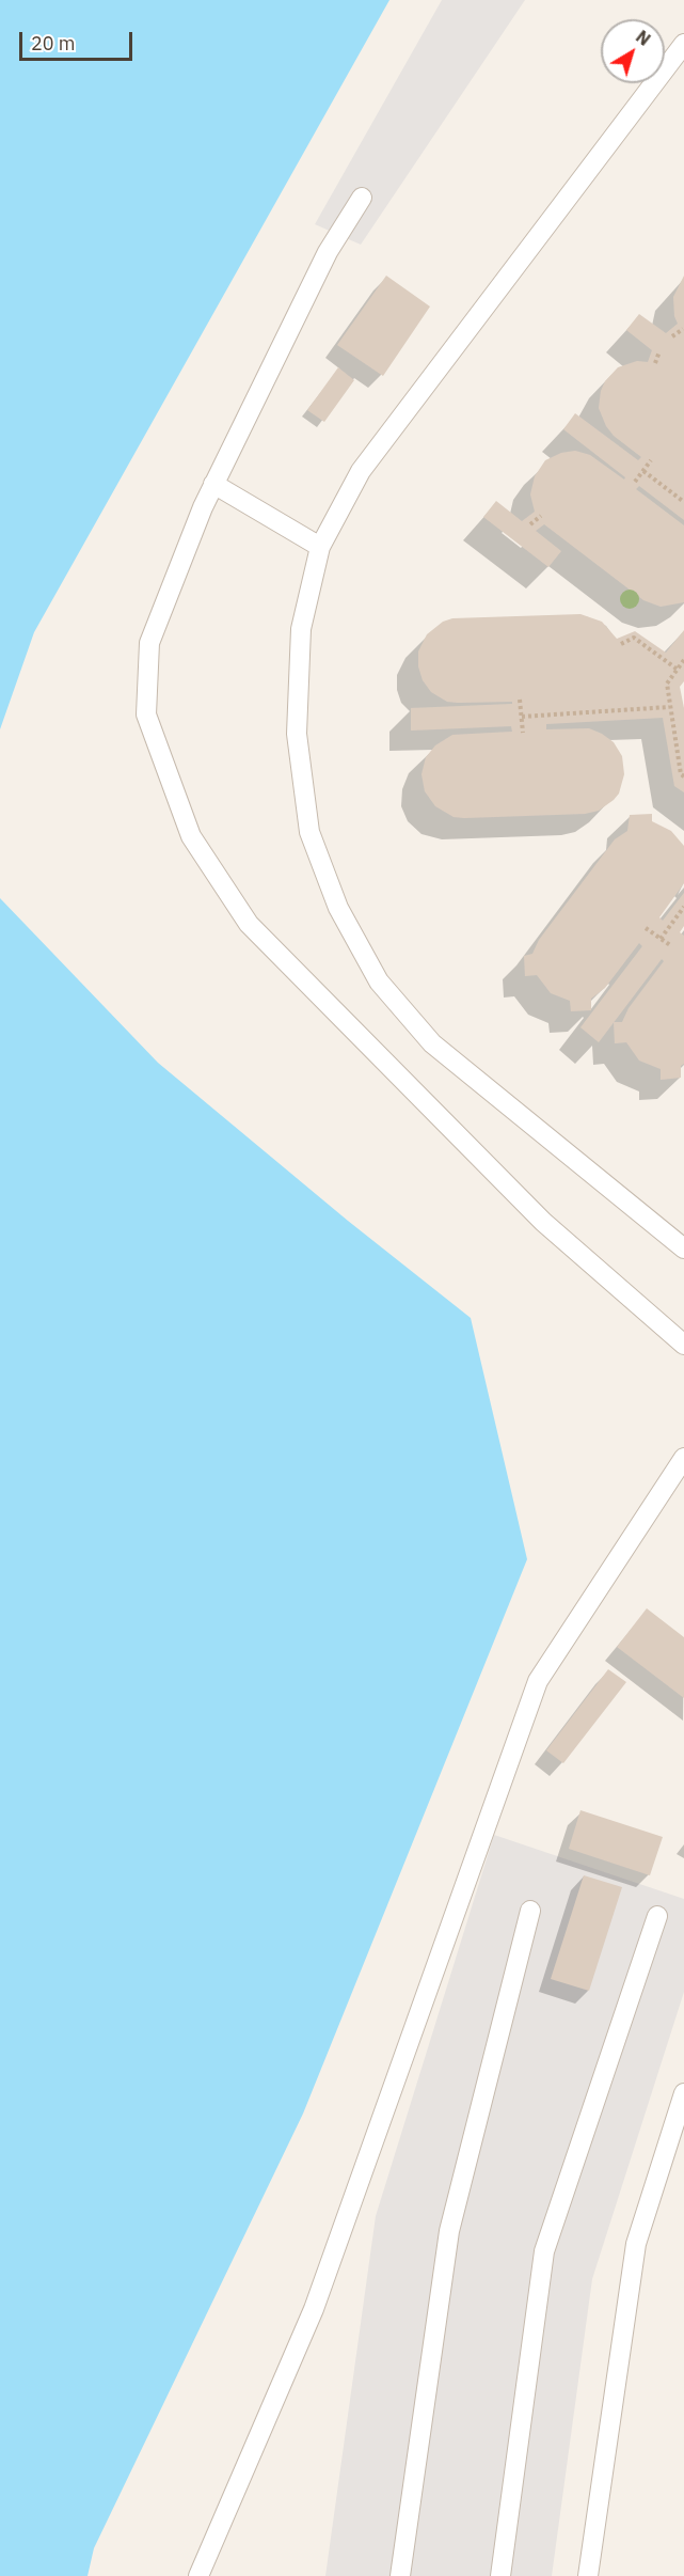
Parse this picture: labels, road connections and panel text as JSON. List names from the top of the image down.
{
  "scale_bar": "20 m",
  "north": "top right"
}
